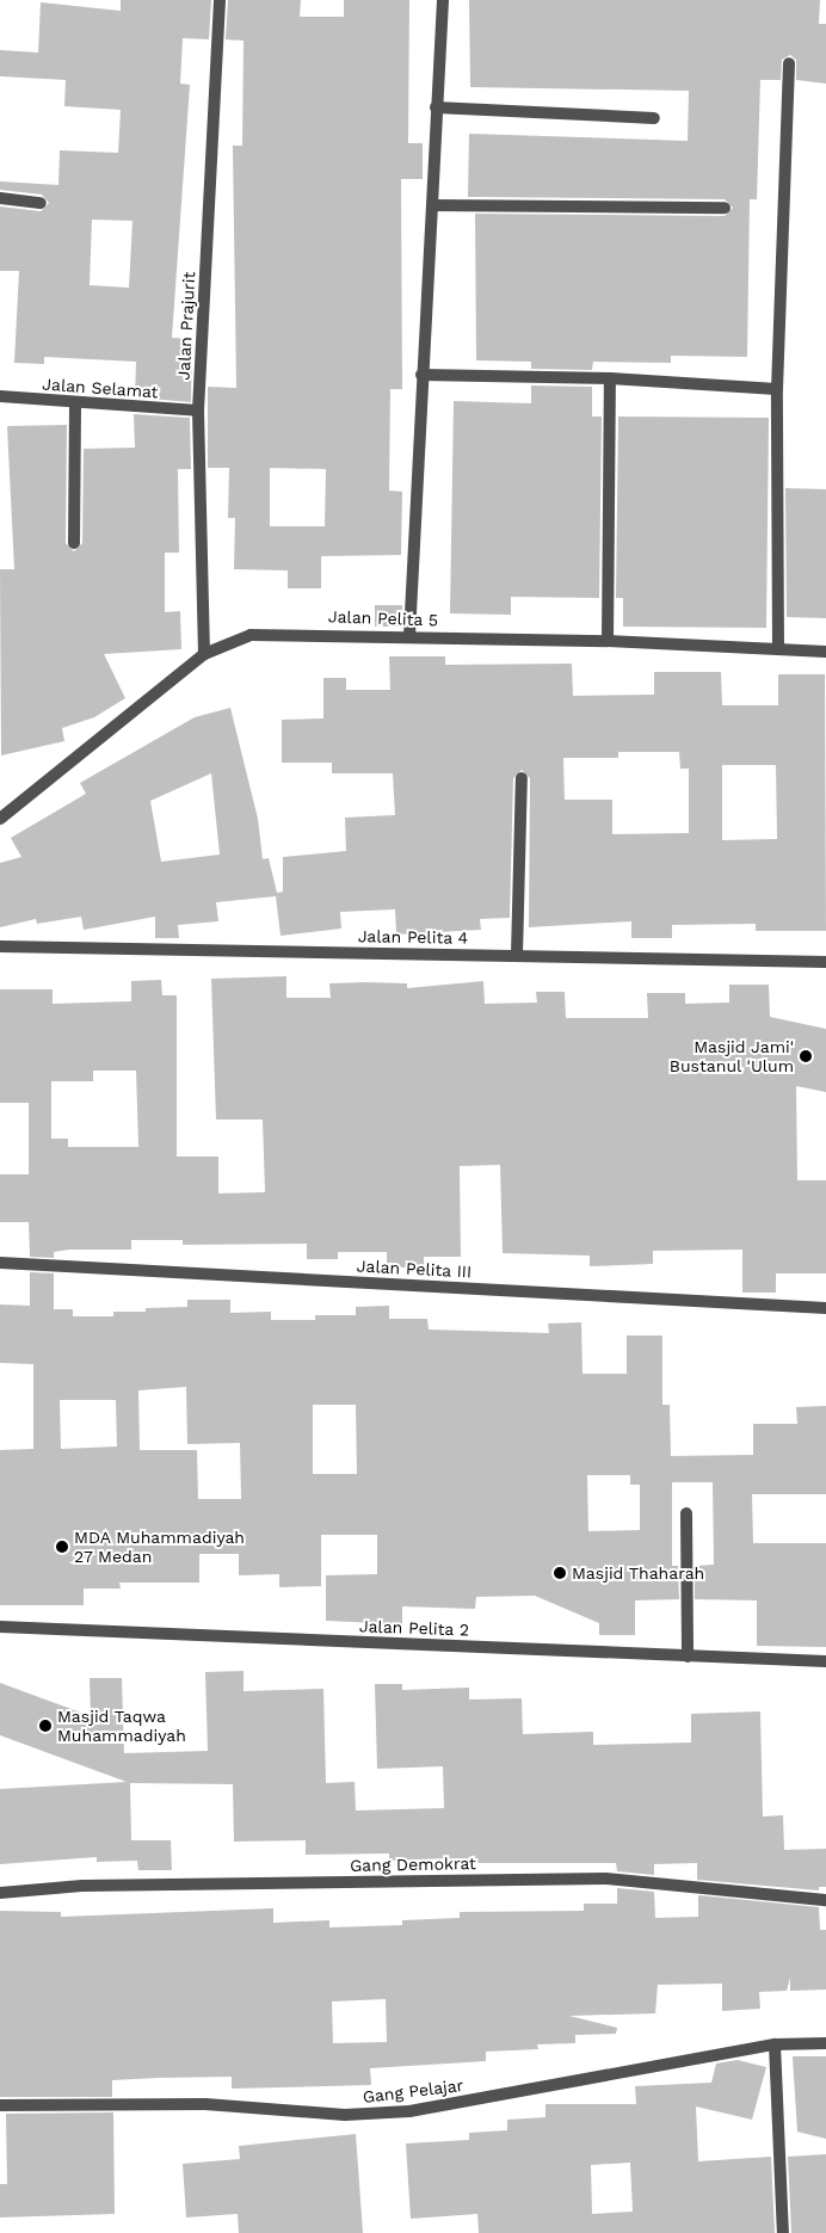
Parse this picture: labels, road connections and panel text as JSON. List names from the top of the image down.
{
  "streets": {
    "street": [
      "Jalan Prajurit",
      "Jalan Selamat",
      "Jalan Pelita 5",
      "Jalan Pelita 4",
      "Jalan Pelita III",
      "Jalan Pelita 2",
      "Gang Demokrat",
      "Gang Pelajar"
    ]
  },
  "crossings": [
    ["Jalan Prajurit", "Jalan Selamat"],
    ["Jalan Prajurit", "Jalan Pelita 5"]
  ],
  "places": [
    "Masjid Jami' Bustanul 'Ulum",
    "MDA Muhammadiyah 27 Medan",
    "Masjid Thaharah",
    "Masjid Taqwa Muhammadiyah"
  ]
}
